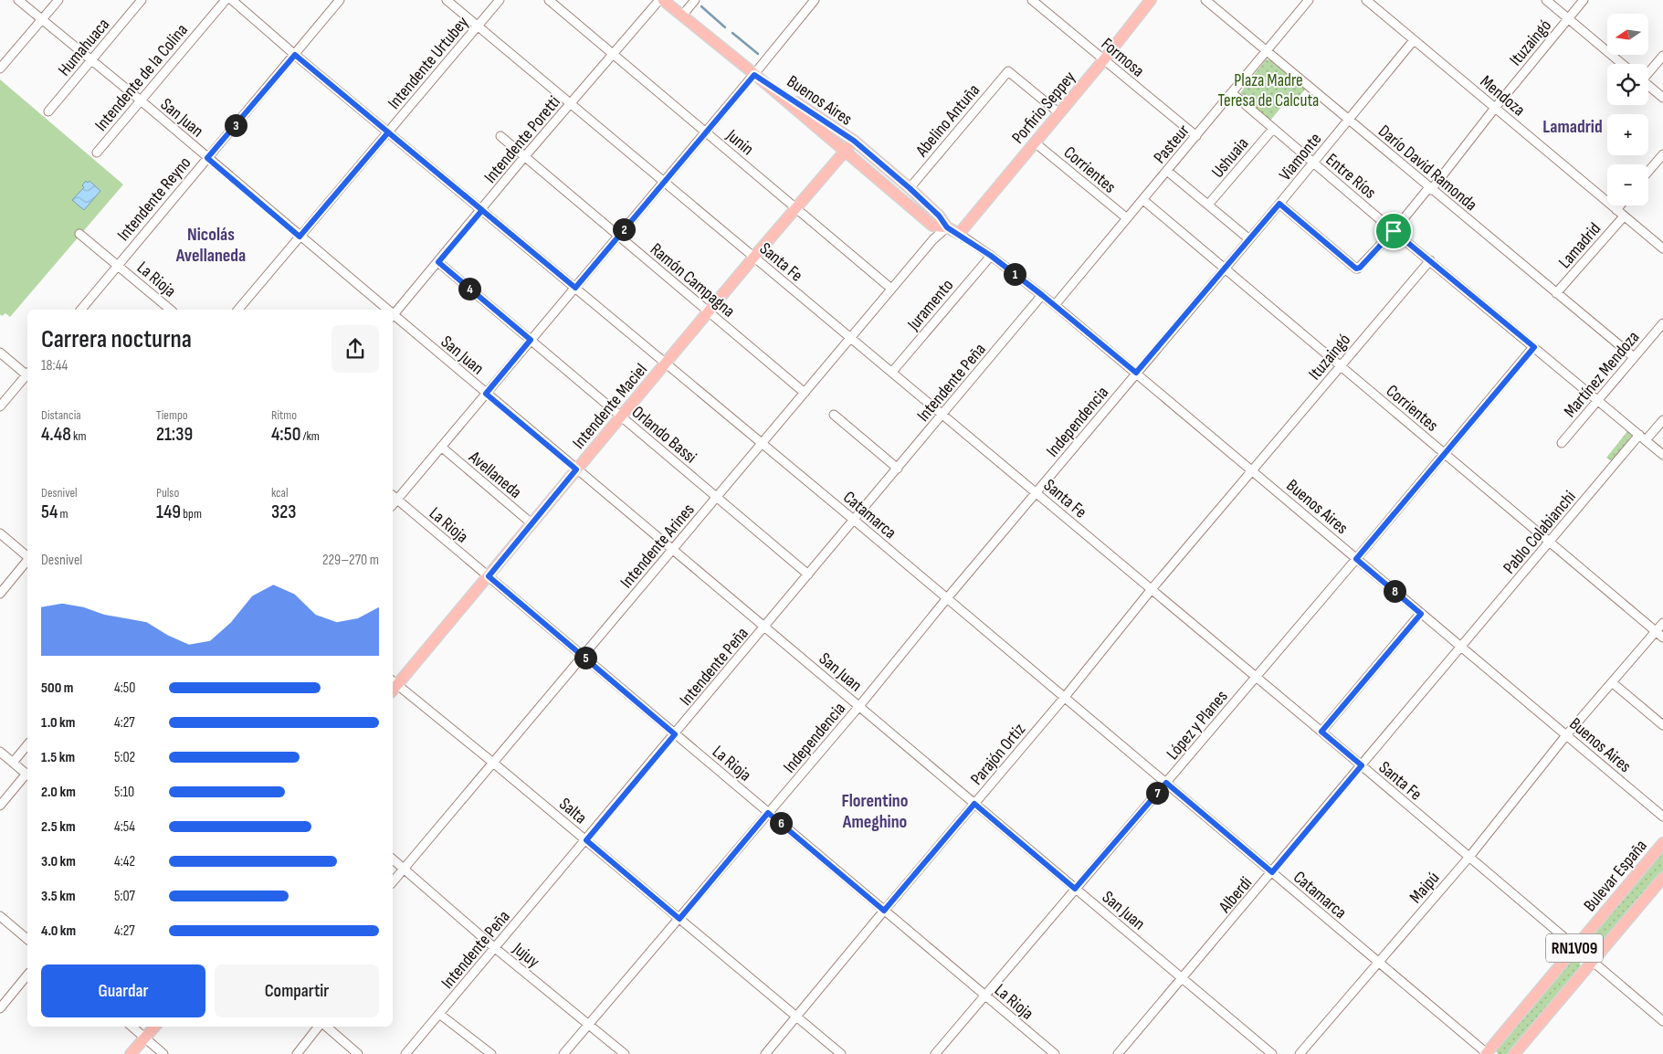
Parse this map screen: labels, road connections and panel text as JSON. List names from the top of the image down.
{
  "streets": {
    "main road": [
      "Buenos Aires",
      "Porfirio Seppey",
      "Intendente Maciel",
      "Bulevar España",
      "RN1V09"
    ],
    "street": [
      "Ituzaingó",
      "Humahuaca",
      "Formosa",
      "Intendente Urtubey",
      "Intendente de la Colina",
      "Mendoza",
      "San Juan",
      "Abelino Antuña",
      "Intendente Poretti",
      "Junin",
      "Pasteur",
      "Viamonte",
      "Ushuaia",
      "Darío David Ramonda",
      "Corrientes",
      "Entre Ríos",
      "Intendente Reyno",
      "Lamadrid",
      "Santa Fe",
      "La Rioja",
      "Ramón Campagna",
      "Juramento",
      "Martínez Mendoza",
      "Intendente Peña",
      "Independencia",
      "Orlando Bassi",
      "Avellaneda",
      "Catamarca",
      "Pablo Colabianchi",
      "Intendente Arines",
      "López y Planes",
      "Parajón Ortiz",
      "Salta",
      "Maipú",
      "Alberdi",
      "Jujuy"
    ]
  },
  "crossings": [
    ["Ituzaingó", "Mendoza"],
    ["Ituzaingó", "Buenos Aires"],
    ["Ituzaingó", "Viamonte"],
    ["Ituzaingó", "Darío David Ramonda"],
    ["Ituzaingó", "Corrientes"],
    ["Ituzaingó", "Entre Ríos"],
    ["Ituzaingó", "Parajón Ortiz"],
    ["Humahuaca", "San Juan"],
    ["Formosa", "Porfirio Seppey"],
    ["Formosa", "Pasteur"],
    ["Intendente Urtubey", "San Juan"],
    ["Intendente Urtubey", "Santa Fe"],
    ["Intendente Urtubey", "Catamarca"],
    ["Intendente de la Colina", "San Juan"],
    ["Mendoza", "Viamonte"],
    ["Mendoza", "Lamadrid"],
    ["Buenos Aires", "Porfirio Seppey"],
    ["Buenos Aires", "Abelino Antuña"],
    ["Buenos Aires", "Pasteur"],
    ["Buenos Aires", "Viamonte"],
    ["Buenos Aires", "Juramento"],
    ["Buenos Aires", "Intendente Peña"],
    ["Buenos Aires", "Intendente Maciel"],
    ["Buenos Aires", "Independencia"],
    ["Buenos Aires", "Pablo Colabianchi"],
    ["Buenos Aires", "Intendente Arines"],
    ["Buenos Aires", "López y Planes"],
    ["Buenos Aires", "Parajón Ortiz"],
    ["Buenos Aires", "Maipú"],
    ["Buenos Aires", "Alberdi"],
    ["Porfirio Seppey", "Abelino Antuña"],
    ["Porfirio Seppey", "Corrientes"],
    ["San Juan", "Intendente Reyno"],
    ["San Juan", "Intendente Peña"],
    ["San Juan", "Intendente Maciel"],
    ["San Juan", "Independencia"],
    ["San Juan", "Intendente Arines"],
    ["San Juan", "López y Planes"],
    ["San Juan", "Parajón Ortiz"],
    ["San Juan", "Alberdi"],
    ["Intendente Poretti", "Junin"],
    ["Intendente Poretti", "Santa Fe"],
    ["Intendente Poretti", "Ramón Campagna"],
    ["Intendente Poretti", "Orlando Bassi"],
    ["Intendente Poretti", "Catamarca"],
    ["Junin", "Intendente Maciel"],
    ["Junin", "Intendente Arines"],
    ["Pasteur", "Darío David Ramonda"],
    ["Pasteur", "Corrientes"],
    ["Pasteur", "Entre Ríos"],
    ["Viamonte", "Darío David Ramonda"],
    ["Viamonte", "Corrientes"],
    ["Viamonte", "Entre Ríos"],
    ["Viamonte", "Independencia"],
    ["Ushuaia", "Entre Ríos"],
    ["Darío David Ramonda", "Lamadrid"],
    ["Darío David Ramonda", "Martínez Mendoza"],
    ["Corrientes", "Pablo Colabianchi"],
    ["Corrientes", "Maipú"],
    ["Entre Ríos", "Martínez Mendoza"],
    ["Entre Ríos", "Pablo Colabianchi"],
    ["Intendente Reyno", "La Rioja"],
    ["Intendente Reyno", "Catamarca"],
    ["Santa Fe", "Juramento"],
    ["Santa Fe", "Intendente Peña"],
    ["Santa Fe", "Intendente Maciel"],
    ["Santa Fe", "Independencia"],
    ["Santa Fe", "Intendente Arines"],
    ["Santa Fe", "López y Planes"],
    ["Santa Fe", "Parajón Ortiz"],
    ["Santa Fe", "Bulevar España"],
    ["Santa Fe", "Maipú"],
    ["Santa Fe", "Alberdi"],
    ["Santa Fe", "RN1V09"],
    ["La Rioja", "Intendente Peña"],
    ["La Rioja", "Intendente Maciel"],
    ["La Rioja", "Independencia"],
    ["La Rioja", "Intendente Arines"],
    ["La Rioja", "López y Planes"],
    ["La Rioja", "Parajón Ortiz"],
    ["Ramón Campagna", "Intendente Maciel"],
    ["Ramón Campagna", "Intendente Arines"],
    ["Intendente Peña", "Orlando Bassi"],
    ["Intendente Peña", "Catamarca"],
    ["Intendente Peña", "Salta"],
    ["Intendente Peña", "Jujuy"],
    ["Intendente Maciel", "Orlando Bassi"],
    ["Intendente Maciel", "Avellaneda"],
    ["Intendente Maciel", "Catamarca"],
    ["Intendente Maciel", "Salta"],
    ["Independencia", "Catamarca"],
    ["Independencia", "Salta"],
    ["Independencia", "Jujuy"],
    ["Orlando Bassi", "Intendente Arines"],
    ["Catamarca", "Intendente Arines"],
    ["Catamarca", "López y Planes"],
    ["Catamarca", "Parajón Ortiz"],
    ["Catamarca", "Bulevar España"],
    ["Catamarca", "Maipú"],
    ["Catamarca", "Alberdi"],
    ["Pablo Colabianchi", "Alberdi"],
    ["Intendente Arines", "Salta"],
    ["Intendente Arines", "Jujuy"],
    ["Parajón Ortiz", "Salta"]
  ],
  "districts": ["Lamadrid", "Nicolás Avellaneda", "Florentino Ameghino"],
  "parks": ["Plaza Madre Teresa de Calcuta"],
  "north": "left",
  "page": {
    "map_buttons": ["+", "−"],
    "pins": [
      "3",
      "2",
      "1",
      "4",
      "8",
      "5",
      "7",
      "6"
    ],
    "heading": ["Carrera nocturna", "18:44"],
    "stats": [
      ["Distancia", "4.48 km"],
      ["Tiempo", "21:39"],
      ["Ritmo", "4:50 /km"],
      ["Desnivel", "54 m"],
      ["Pulso", "149 bpm"],
      ["kcal", "323"]
    ],
    "chart": ["Desnivel", "229–270 m"],
    "list": [
      {
        "name": "500 m",
        "note": "4:50"
      },
      {
        "name": "1.0 km",
        "note": "4:27"
      },
      {
        "name": "1.5 km",
        "note": "5:02"
      },
      {
        "name": "2.0 km",
        "note": "5:10"
      },
      {
        "name": "2.5 km",
        "note": "4:54"
      },
      {
        "name": "3.0 km",
        "note": "4:42"
      },
      {
        "name": "3.5 km",
        "note": "5:07"
      },
      {
        "name": "4.0 km",
        "note": "4:27"
      }
    ],
    "buttons": ["Guardar", "Compartir"]
  }
}
